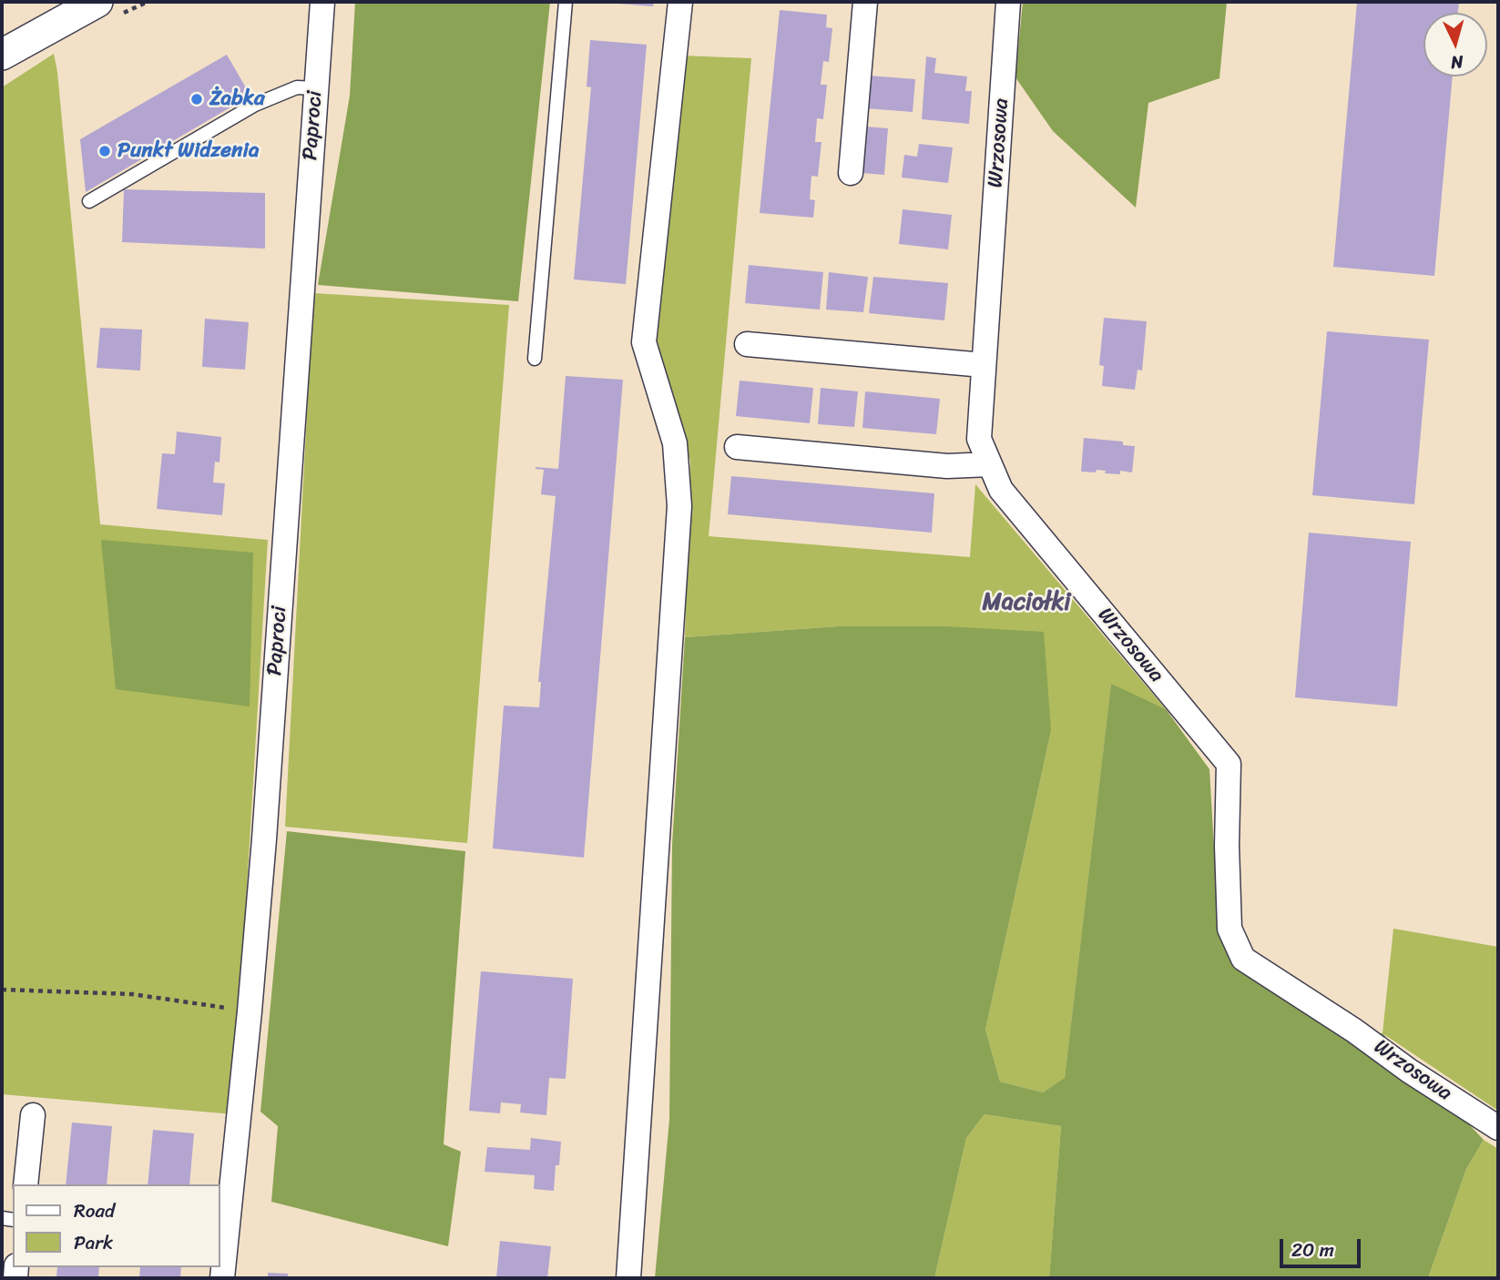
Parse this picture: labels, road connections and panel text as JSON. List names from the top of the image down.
{
  "streets": {
    "street": ["Paproci", "Wrzosowa"]
  },
  "districts": ["Maciołki"],
  "places": ["Żabka", "Punkt Widzenia"],
  "legend": ["Road", "Park"],
  "scale_bar": "20 m",
  "north": "bottom"
}
